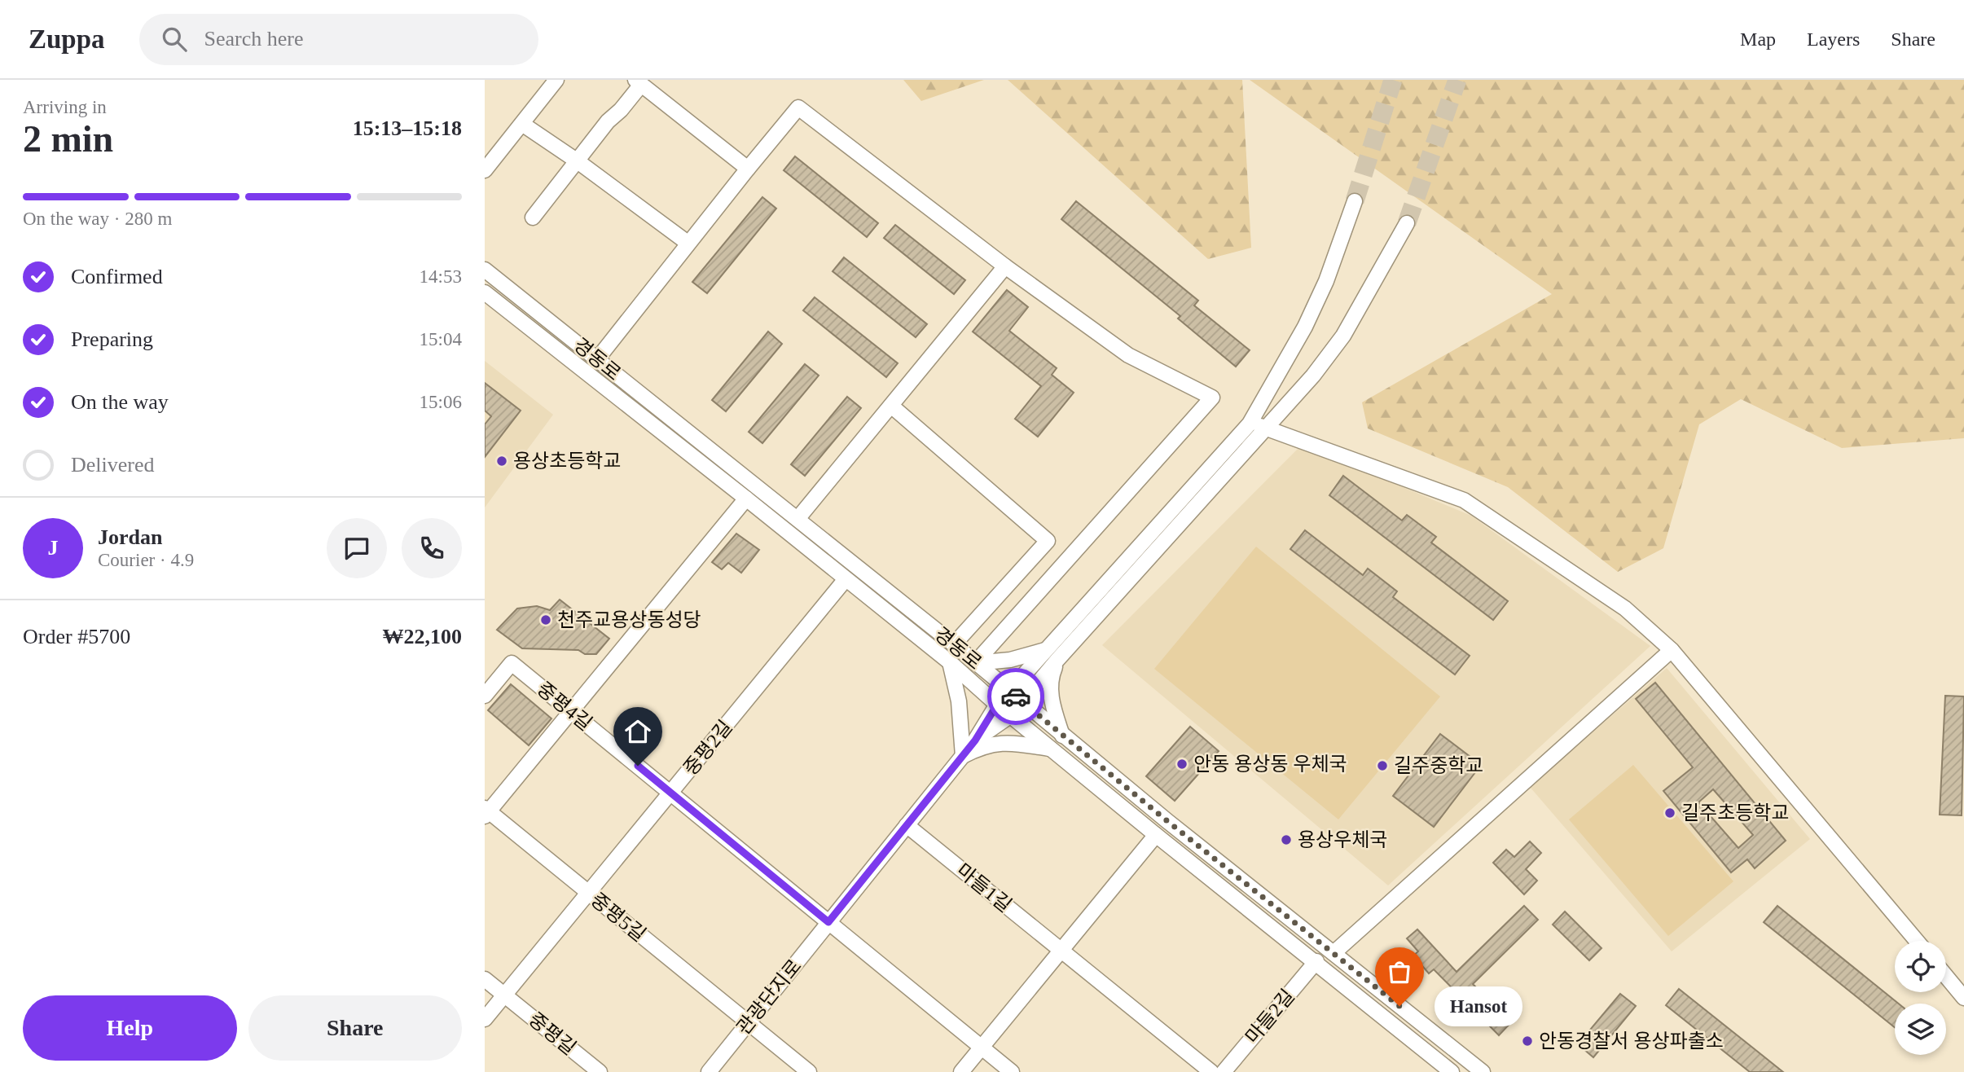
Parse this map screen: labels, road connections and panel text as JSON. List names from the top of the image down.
{
  "streets": {
    "street": [
      "경동로",
      "중평4길",
      "중평2길",
      "마들1길",
      "중평5길",
      "관광단지로",
      "마들2길",
      "중평길"
    ]
  },
  "crossings": [
    ["경동로", "중평2길"],
    ["경동로", "중평5길"],
    ["경동로", "마들2길"],
    ["중평4길", "중평2길"],
    ["중평4길", "중평5길"],
    ["중평4길", "관광단지로"],
    ["중평2길", "중평5길"],
    ["중평2길", "중평길"],
    ["마들1길", "관광단지로"],
    ["중평5길", "관광단지로"]
  ],
  "places": [
    "용상초등학교",
    "천주교용상동성당",
    "안동 용상동 우체국",
    "길주중학교",
    "길주초등학교",
    "용상우체국",
    "Hansot",
    "안동경찰서 용상파출소"
  ],
  "page": {
    "header": "Zuppa",
    "search": "Search here",
    "nav": ["Map", "Layers", "Share"],
    "heading": ["2 min", "Arriving in", "15:13–15:18"],
    "panel": [
      "Jordan",
      "Courier · 4.9",
      "Order #5700",
      "₩22,100"
    ],
    "bar": "On the way · 280 m",
    "list": [
      ["Confirmed", "14:53"],
      ["Preparing", "15:04"],
      ["On the way", "15:06"],
      "Delivered"
    ],
    "round": "J",
    "buttons": ["Help", "Share"],
    "bubble": "Hansot"
  }
}
